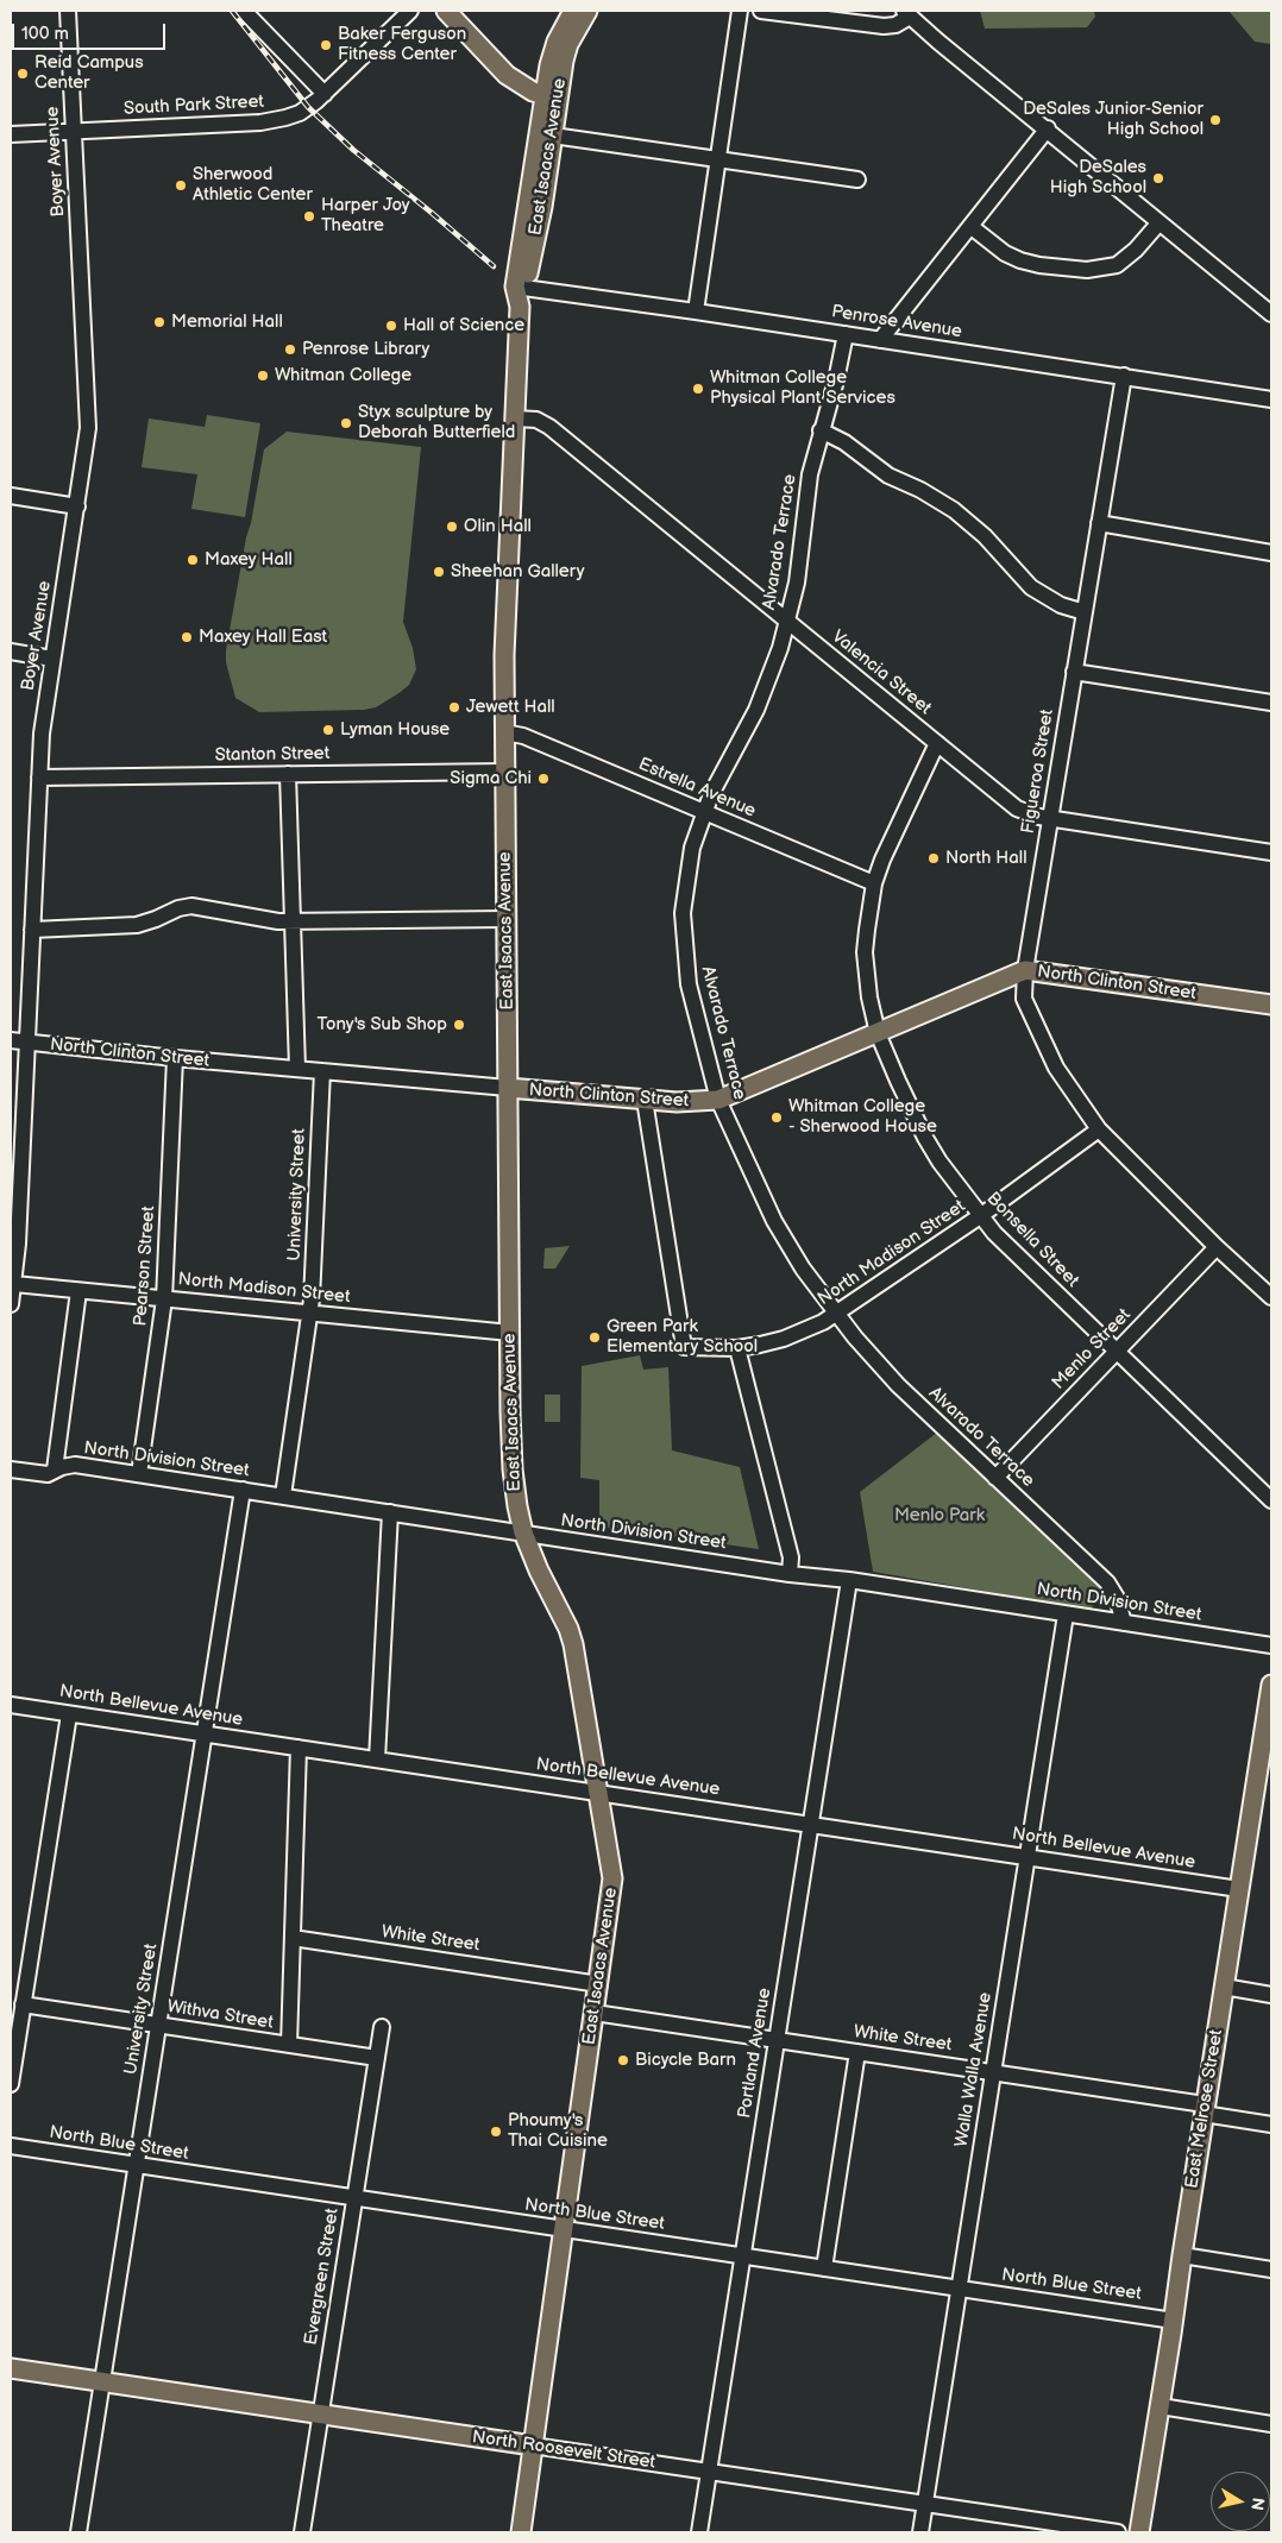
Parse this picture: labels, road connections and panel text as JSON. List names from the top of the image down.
{
  "streets": {
    "main road": [
      "East Isaacs Avenue",
      "North Clinton Street",
      "East Melrose Street",
      "North Roosevelt Street"
    ],
    "street": [
      "South Park Street",
      "Boyer Avenue",
      "Penrose Avenue",
      "Alvarado Terrace",
      "Valencia Street",
      "Stanton Street",
      "Figueroa Street",
      "Estrella Avenue",
      "University Street",
      "Bonsella Street",
      "North Madison Street",
      "Pearson Street",
      "Menlo Street",
      "North Division Street",
      "North Bellevue Avenue",
      "White Street",
      "Withva Street",
      "Portland Avenue",
      "Walla Walla Avenue",
      "North Blue Street",
      "Evergreen Street"
    ]
  },
  "crossings": [
    ["South Park Street", "Boyer Avenue"],
    ["East Isaacs Avenue", "Penrose Avenue"],
    ["East Isaacs Avenue", "Valencia Street"],
    ["East Isaacs Avenue", "Stanton Street"],
    ["East Isaacs Avenue", "Estrella Avenue"],
    ["East Isaacs Avenue", "North Clinton Street"],
    ["East Isaacs Avenue", "North Madison Street"],
    ["East Isaacs Avenue", "North Division Street"],
    ["East Isaacs Avenue", "North Bellevue Avenue"],
    ["East Isaacs Avenue", "White Street"],
    ["East Isaacs Avenue", "North Blue Street"],
    ["East Isaacs Avenue", "North Roosevelt Street"],
    ["Boyer Avenue", "Stanton Street"],
    ["Boyer Avenue", "North Clinton Street"],
    ["Boyer Avenue", "North Madison Street"],
    ["Penrose Avenue", "Alvarado Terrace"],
    ["Penrose Avenue", "Figueroa Street"],
    ["Alvarado Terrace", "Valencia Street"],
    ["Alvarado Terrace", "Estrella Avenue"],
    ["Alvarado Terrace", "North Clinton Street"],
    ["Alvarado Terrace", "North Madison Street"],
    ["Alvarado Terrace", "Menlo Street"],
    ["Alvarado Terrace", "North Division Street"],
    ["Valencia Street", "Figueroa Street"],
    ["Valencia Street", "Bonsella Street"],
    ["Figueroa Street", "North Clinton Street"],
    ["Figueroa Street", "North Madison Street"],
    ["Figueroa Street", "Menlo Street"],
    ["Estrella Avenue", "Bonsella Street"],
    ["North Clinton Street", "University Street"],
    ["North Clinton Street", "Bonsella Street"],
    ["North Clinton Street", "North Madison Street"],
    ["North Clinton Street", "Pearson Street"],
    ["University Street", "North Madison Street"],
    ["University Street", "North Division Street"],
    ["University Street", "North Bellevue Avenue"],
    ["University Street", "Withva Street"],
    ["University Street", "North Blue Street"],
    ["University Street", "North Roosevelt Street"],
    ["Bonsella Street", "North Madison Street"],
    ["Bonsella Street", "Menlo Street"],
    ["North Madison Street", "Pearson Street"],
    ["Pearson Street", "North Division Street"],
    ["North Division Street", "Portland Avenue"],
    ["North Division Street", "Walla Walla Avenue"],
    ["North Bellevue Avenue", "Portland Avenue"],
    ["North Bellevue Avenue", "Walla Walla Avenue"],
    ["North Bellevue Avenue", "East Melrose Street"],
    ["White Street", "Portland Avenue"],
    ["White Street", "Walla Walla Avenue"],
    ["White Street", "East Melrose Street"],
    ["Withva Street", "Evergreen Street"],
    ["Portland Avenue", "North Blue Street"],
    ["Portland Avenue", "North Roosevelt Street"],
    ["Walla Walla Avenue", "North Blue Street"],
    ["Walla Walla Avenue", "North Roosevelt Street"],
    ["East Melrose Street", "North Blue Street"],
    ["North Blue Street", "Evergreen Street"],
    ["Evergreen Street", "North Roosevelt Street"]
  ],
  "parks": ["Menlo Park"],
  "places": [
    "Baker Ferguson Fitness Center",
    "Reid Campus Center",
    "DeSales Junior-Senior High School",
    "DeSales High School",
    "Sherwood Athletic Center",
    "Harper Joy Theatre",
    "Memorial Hall",
    "Hall of Science",
    "Penrose Library",
    "Whitman College",
    "Whitman College Physical Plant Services",
    "Styx sculpture by Deborah Butterfield",
    "Olin Hall",
    "Maxey Hall",
    "Sheehan Gallery",
    "Maxey Hall East",
    "Jewett Hall",
    "Lyman House",
    "Sigma Chi",
    "North Hall",
    "Tony's Sub Shop",
    "Whitman College - Sherwood House",
    "Green Park Elementary School",
    "Bicycle Barn",
    "Phoumy's Thai Cuisine"
  ],
  "scale_bar": "100 m",
  "north": "right"
}
